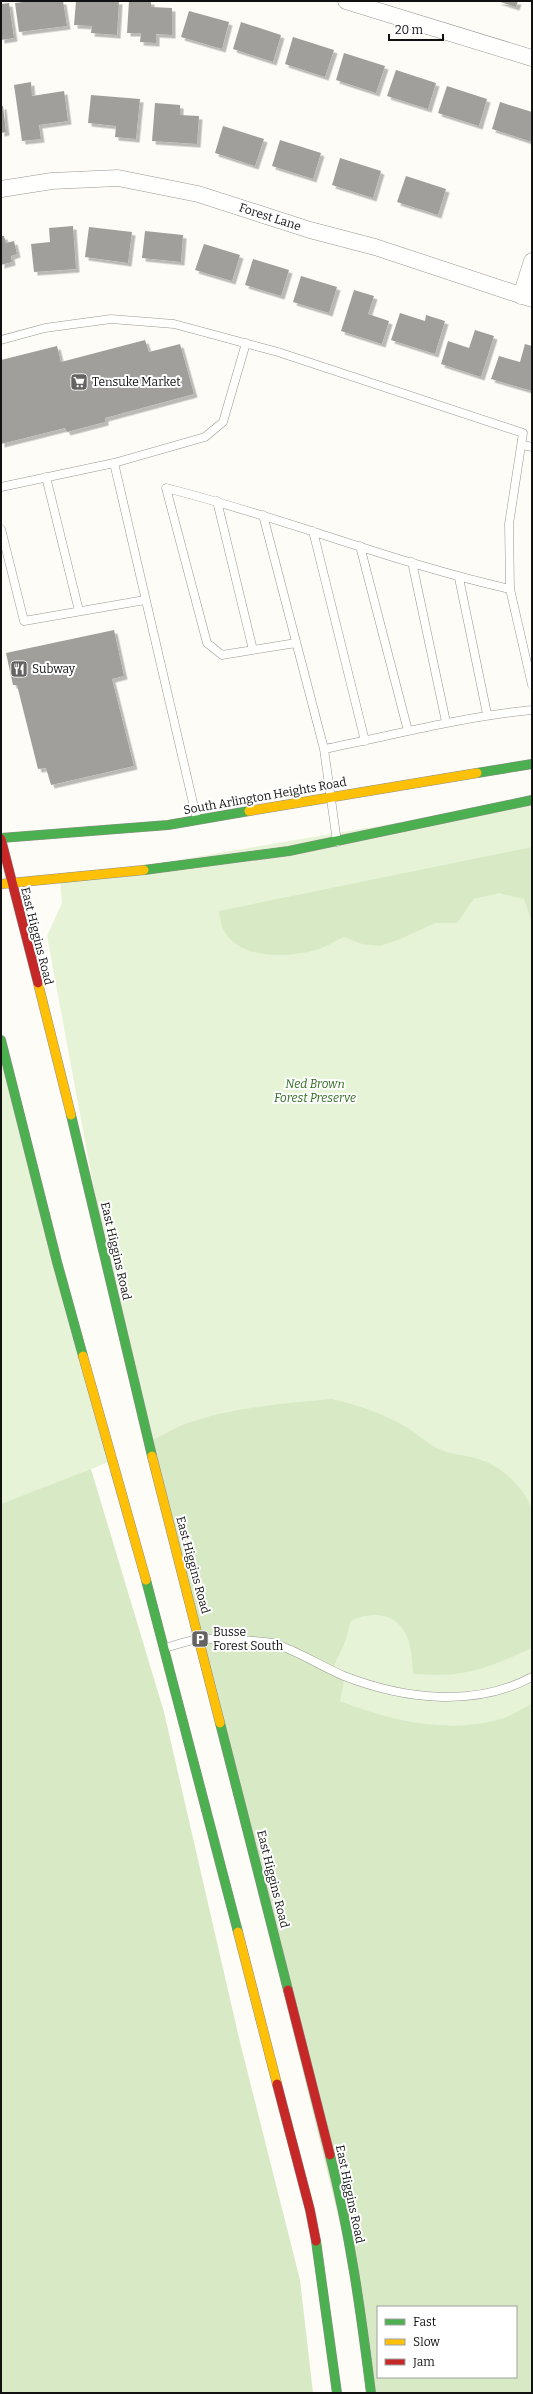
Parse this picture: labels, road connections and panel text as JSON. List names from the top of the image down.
{
  "streets": {
    "main road": ["South Arlington Heights Road", "East Higgins Road"],
    "street": ["Forest Lane"]
  },
  "crossings": [
    ["South Arlington Heights Road", "East Higgins Road"]
  ],
  "parks": ["Ned Brown Forest Preserve"],
  "places": {
    "supermarket": ["Tensuke Market"],
    "restaurant": ["Subway"],
    "parking": ["Busse Forest South"]
  },
  "legend": ["Fast", "Slow", "Jam"],
  "scale_bar": "20 m"
}
